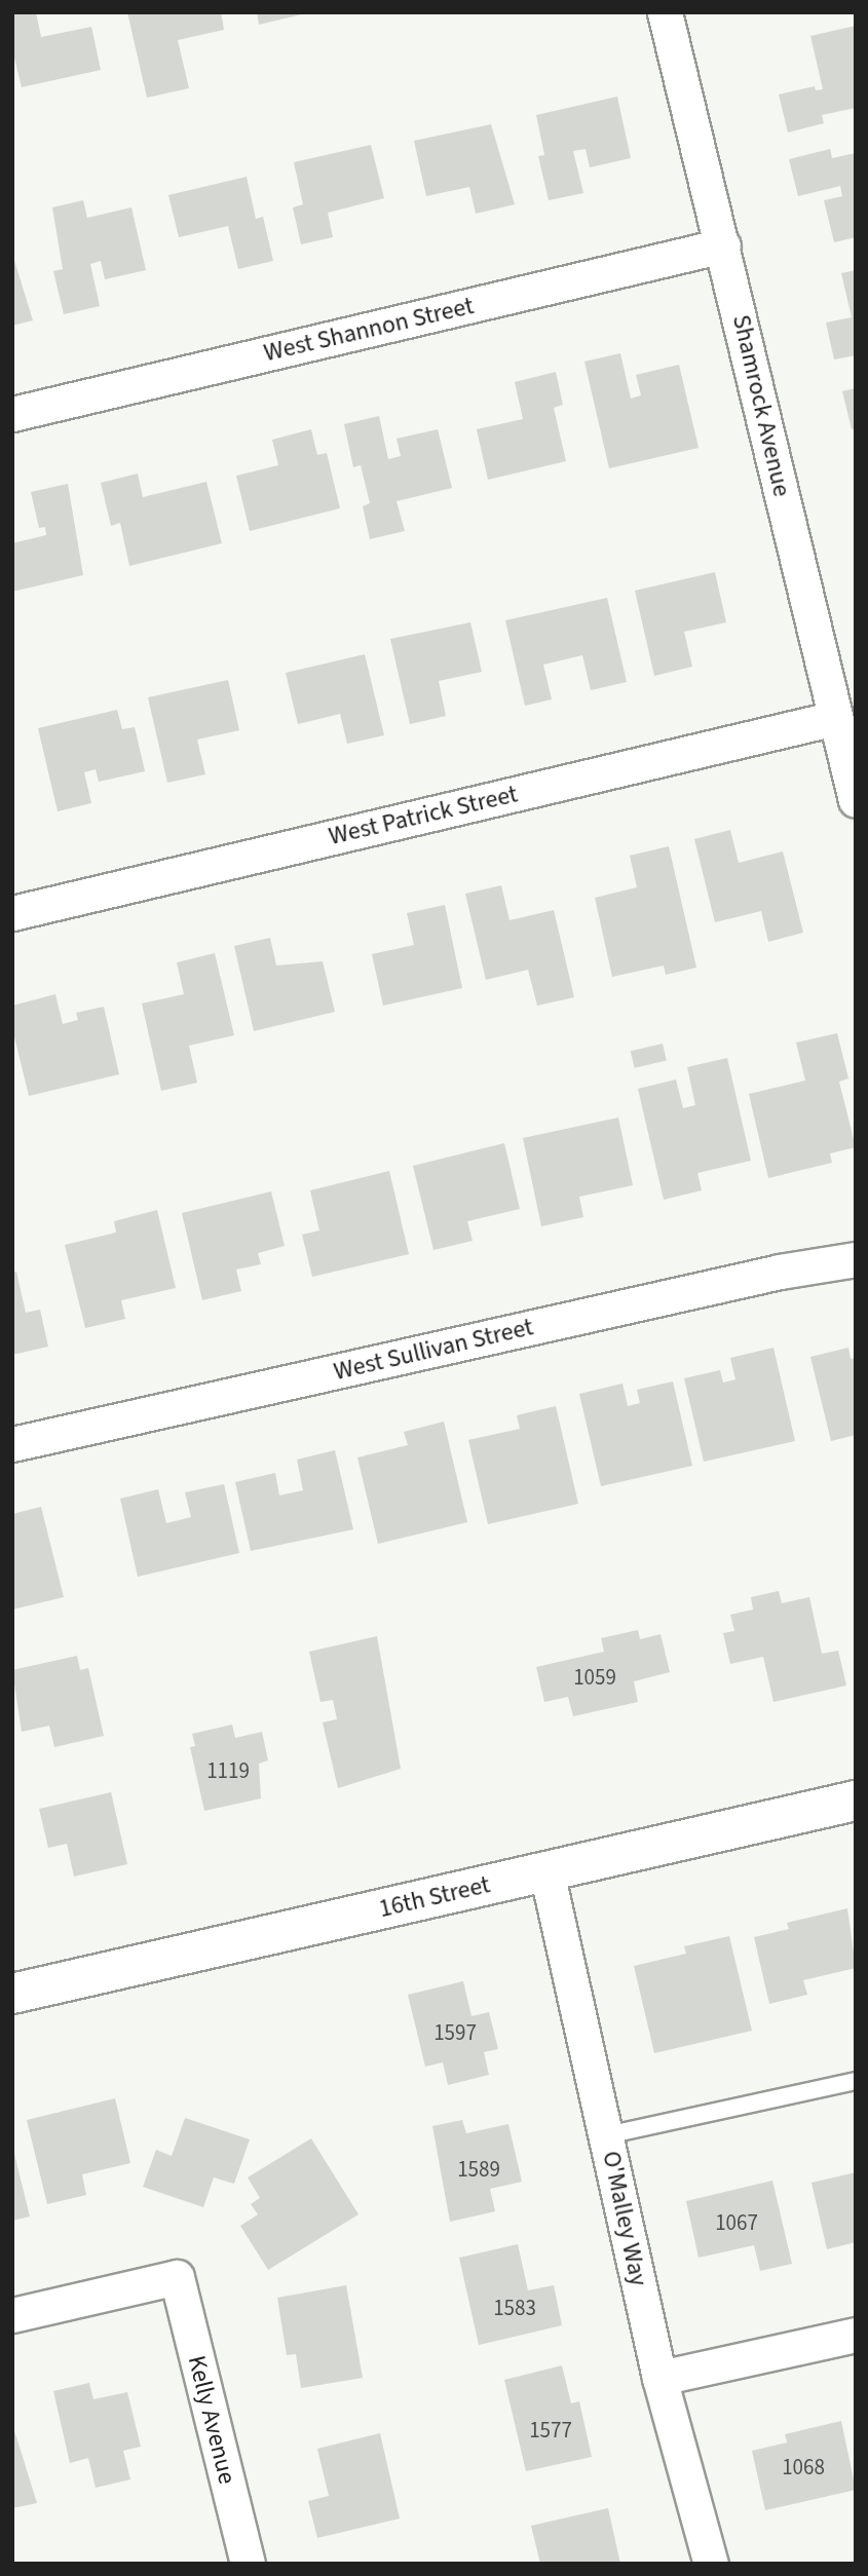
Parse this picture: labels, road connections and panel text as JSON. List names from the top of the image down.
{
  "streets": {
    "main road": ["16th Street"],
    "street": [
      "West Shannon Street",
      "Shamrock Avenue",
      "West Patrick Street",
      "West Sullivan Street",
      "O'Malley Way",
      "Kelly Avenue"
    ]
  },
  "crossings": [
    ["West Shannon Street", "Shamrock Avenue"],
    ["Shamrock Avenue", "West Patrick Street"],
    ["16th Street", "O'Malley Way"]
  ],
  "house_numbers": [
    "1059",
    "1119",
    "1597",
    "1589",
    "1067",
    "1583",
    "1577",
    "1068"
  ]
}
